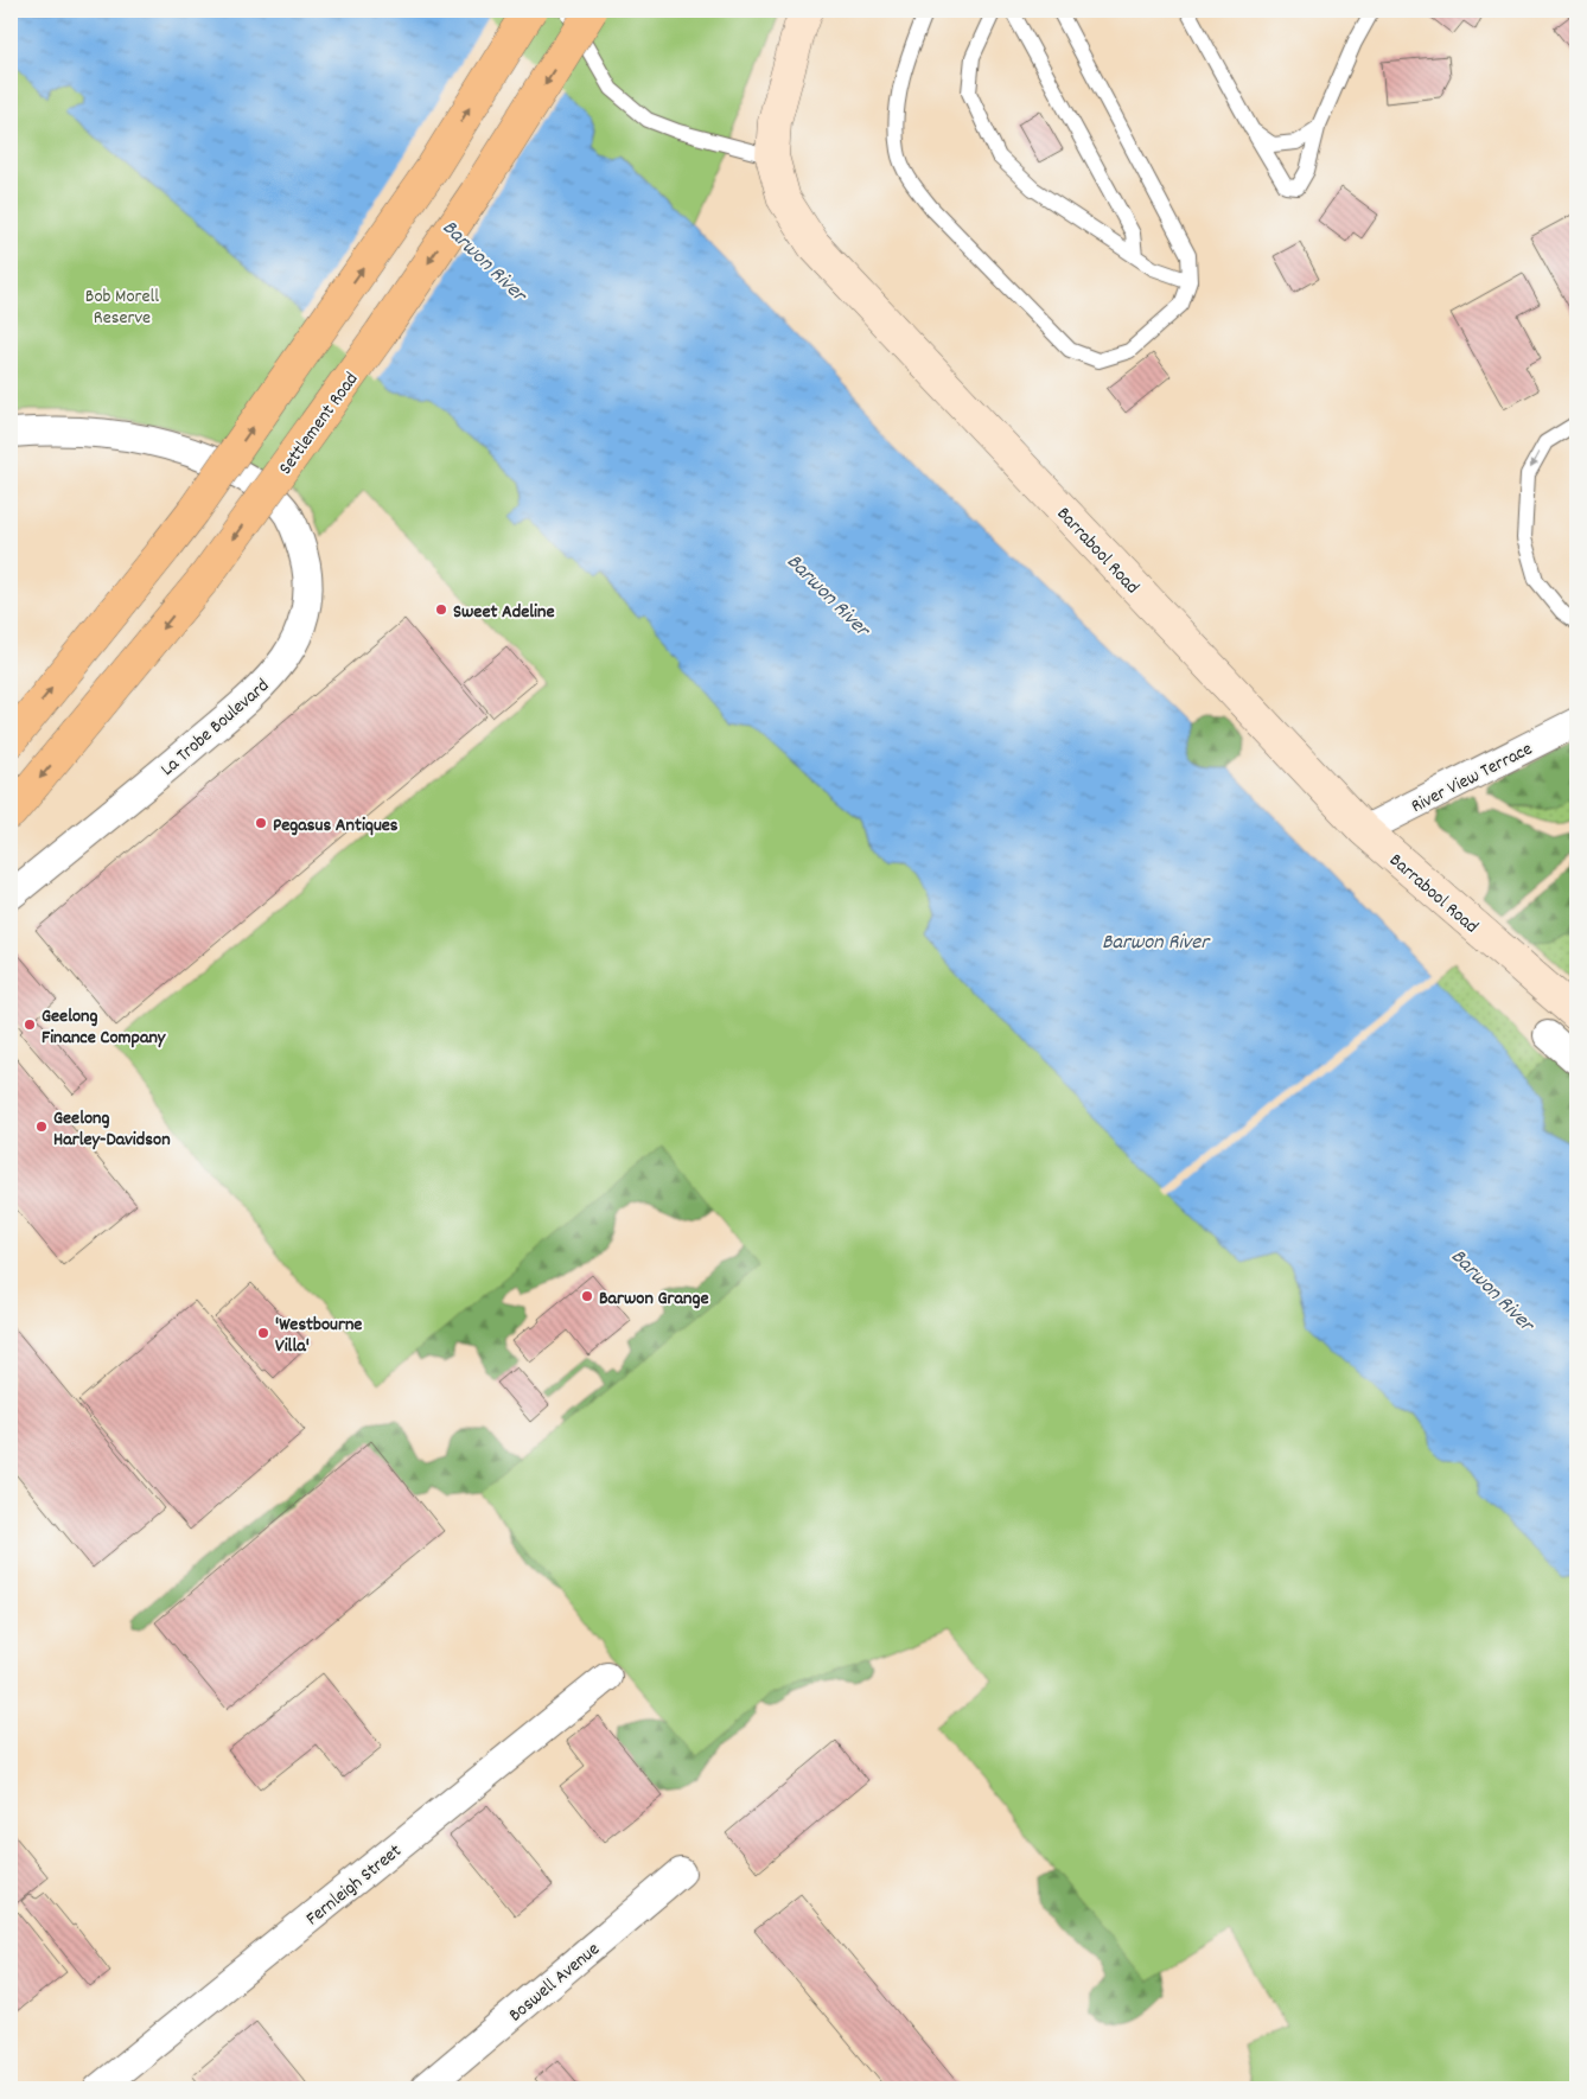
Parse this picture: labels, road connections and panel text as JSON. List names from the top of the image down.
{
  "streets": {
    "highway": ["Settlement Road"],
    "street": [
      "Barrabool Road",
      "La Trobe Boulevard",
      "River View Terrace",
      "Fernleigh Street",
      "Boswell Avenue"
    ]
  },
  "crossings": [
    ["Barrabool Road", "River View Terrace"]
  ],
  "water": ["Barwon River"],
  "parks": ["Bob Morell Reserve"],
  "places": [
    "Sweet Adeline",
    "Pegasus Antiques",
    "Geelong Finance Company",
    "Geelong Harley-Davidson",
    "Barwon Grange",
    "'Westbourne Villa'"
  ]
}
